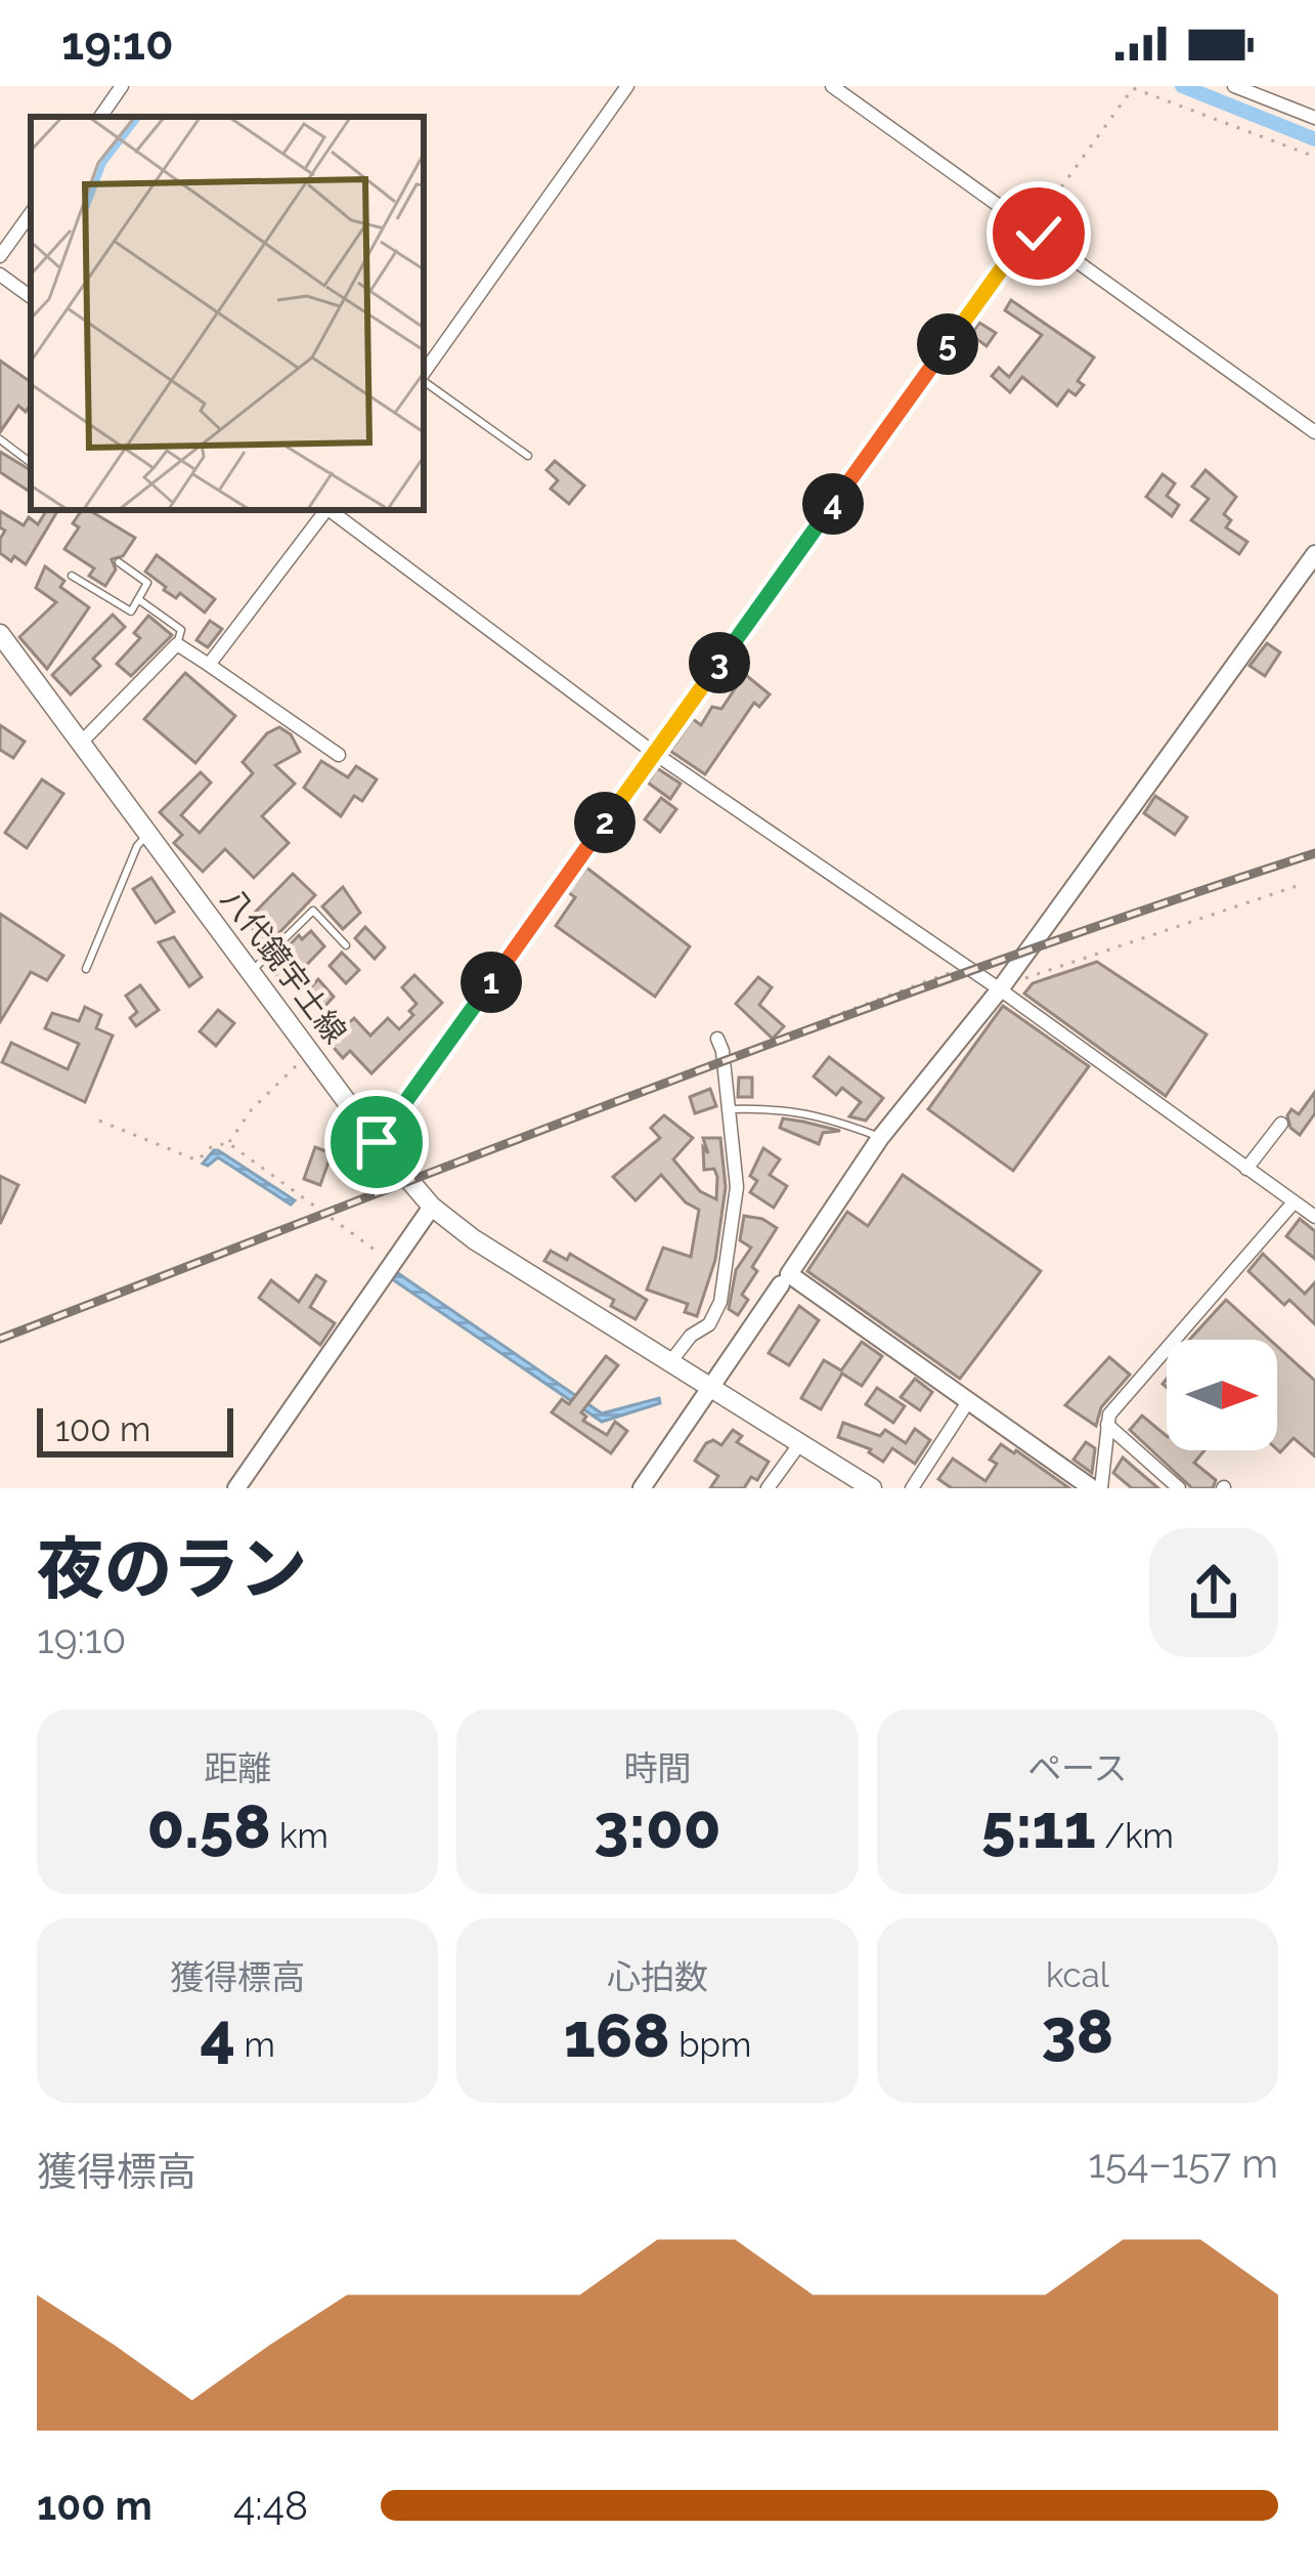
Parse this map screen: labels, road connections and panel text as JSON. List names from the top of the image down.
{
  "streets": {
    "main road": ["八代鏡宇土線"]
  },
  "scale_bar": "100 m",
  "north": "right",
  "page": {
    "status": "19:10",
    "pins": [
      "5",
      "4",
      "3",
      "2",
      "1"
    ],
    "scale": "100 m",
    "heading": ["夜のラン", "19:10"],
    "stats": [
      ["距離", "0.58 km"],
      ["時間", "3:00"],
      ["ペース", "5:11 /km"],
      ["獲得標高", "4 m"],
      ["心拍数", "168 bpm"],
      ["kcal", "38"]
    ],
    "chart": ["獲得標高", "154–157 m"],
    "list": [
      {
        "name": "100 m",
        "note": "4:48"
      }
    ]
  }
}
